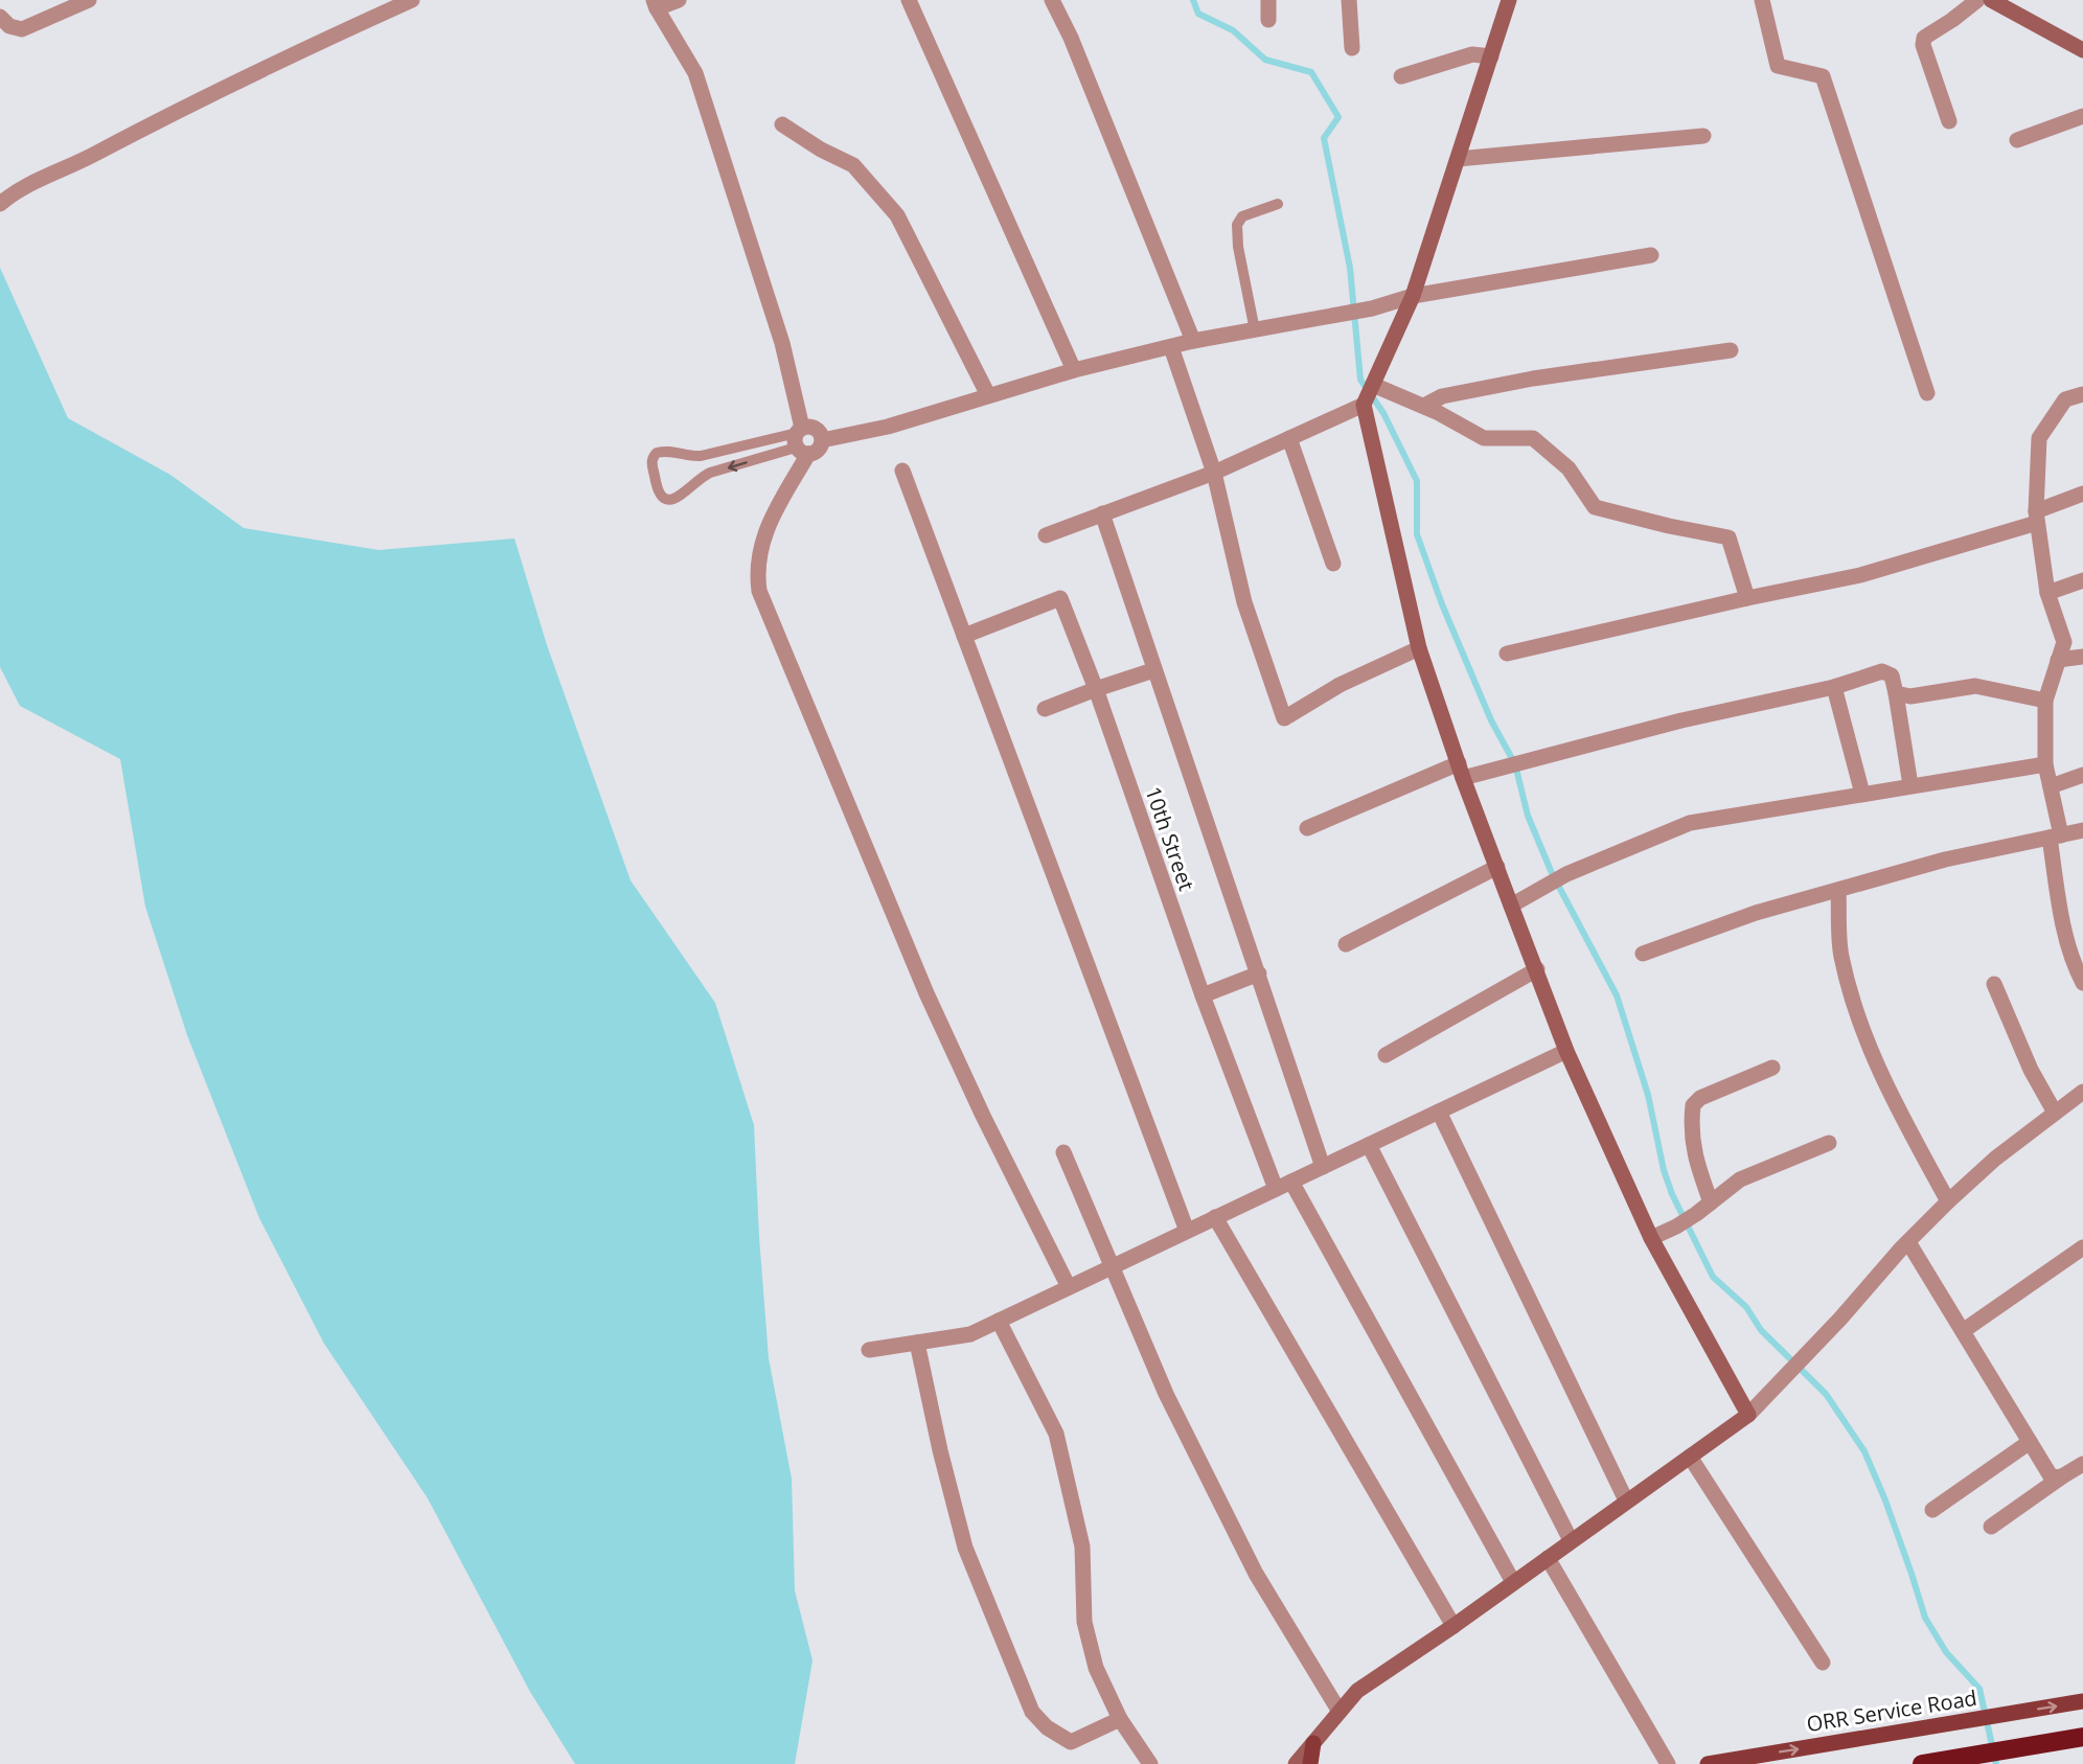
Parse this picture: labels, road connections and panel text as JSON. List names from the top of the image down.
{
  "streets": {
    "main road": ["ORR Service Road"],
    "street": ["10th Street"]
  },
  "one_way": ["ORR Service Road"]
}
